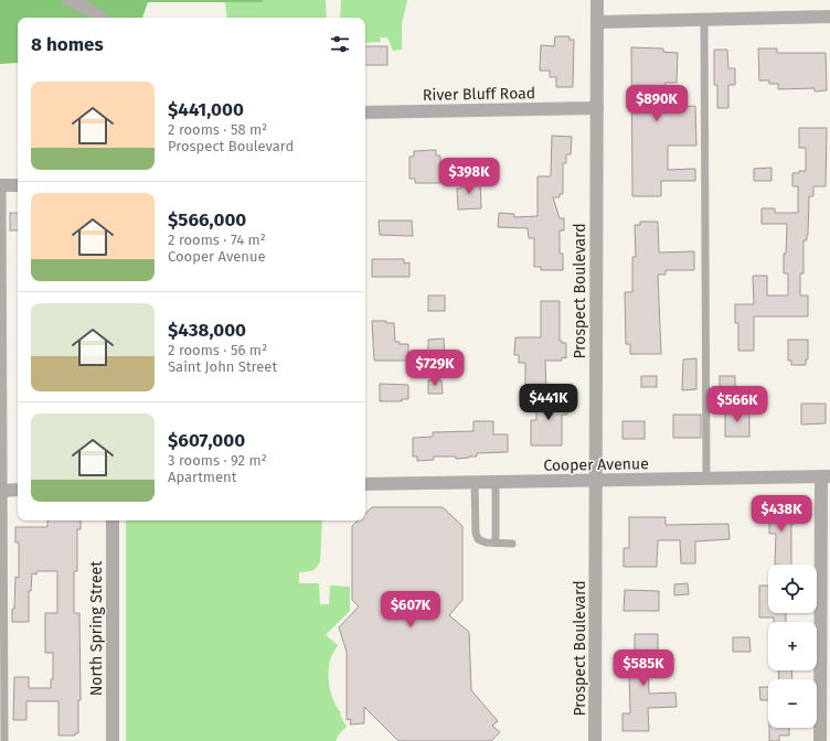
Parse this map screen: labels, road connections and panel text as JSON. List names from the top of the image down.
{
  "streets": {
    "street": [
      "River Bluff Road",
      "Prospect Boulevard",
      "Cooper Avenue",
      "North Spring Street"
    ]
  },
  "crossings": [
    ["River Bluff Road", "Prospect Boulevard"],
    ["Prospect Boulevard", "Cooper Avenue"]
  ],
  "page": {
    "heading": "8 homes",
    "list": [
      {
        "name": "$441,000",
        "note": "2 rooms · 58 m² · Prospect Boulevard"
      },
      {
        "name": "$566,000",
        "note": "2 rooms · 74 m² · Cooper Avenue"
      },
      {
        "name": "$438,000",
        "note": "2 rooms · 56 m² · Saint John Street"
      },
      {
        "name": "$607,000",
        "note": "3 rooms · 92 m² · Apartment"
      }
    ],
    "price": [
      "$890K",
      "$398K",
      "$729K",
      "$441K",
      "$566K",
      "$438K",
      "$607K",
      "$585K"
    ],
    "map_buttons": ["+", "−"]
  }
}
